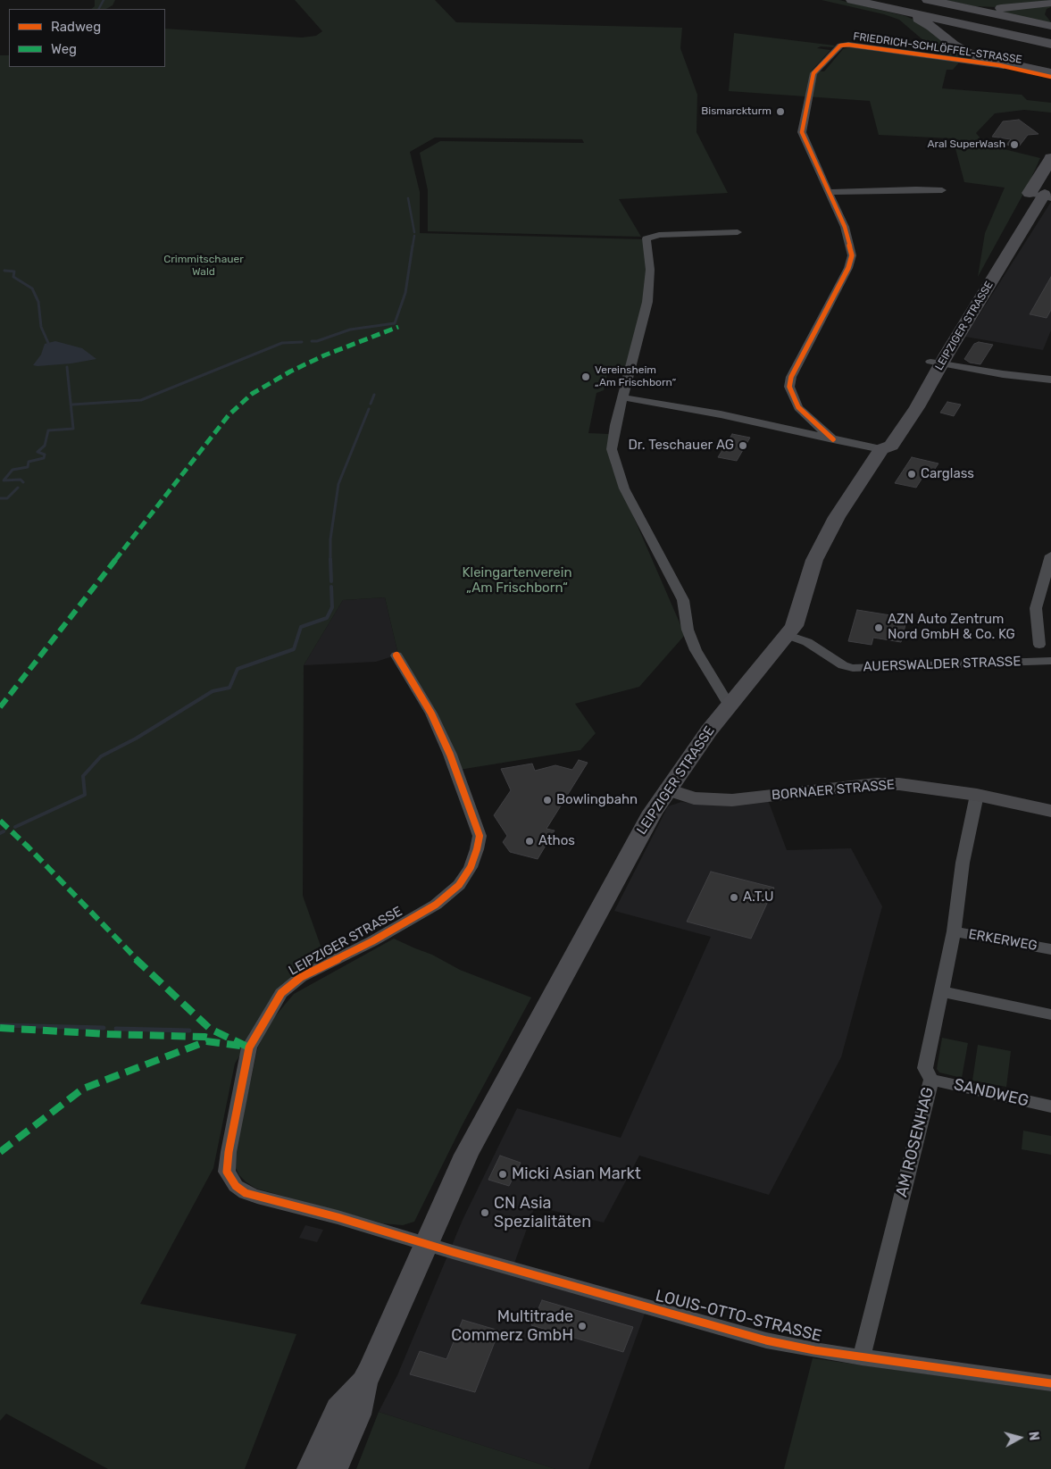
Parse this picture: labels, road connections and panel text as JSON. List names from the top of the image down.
{
  "streets": {
    "highway": ["LEIPZIGER STRASSE"],
    "main road": ["BORNAER STRASSE"],
    "street": [
      "FRIEDRICH-SCHLÖFFEL-STRASSE",
      "AUERSWALDER STRASSE",
      "ERKERWEG",
      "SANDWEG",
      "AM ROSENHAG",
      "LOUIS-OTTO-STRASSE"
    ]
  },
  "crossings": [
    ["LEIPZIGER STRASSE", "AUERSWALDER STRASSE"],
    ["LEIPZIGER STRASSE", "BORNAER STRASSE"],
    ["LEIPZIGER STRASSE", "LOUIS-OTTO-STRASSE"],
    ["BORNAER STRASSE", "AM ROSENHAG"],
    ["ERKERWEG", "AM ROSENHAG"],
    ["SANDWEG", "AM ROSENHAG"],
    ["AM ROSENHAG", "LOUIS-OTTO-STRASSE"]
  ],
  "parks": ["Crimmitschauer Wald", "Kleingartenverein „Am Frischborn“"],
  "places": [
    "Bismarckturm",
    "Aral SuperWash",
    "Vereinsheim „Am Frischborn“",
    "Dr. Teschauer AG",
    "Carglass",
    "AZN Auto Zentrum Nord GmbH & Co. KG",
    "Bowlingbahn",
    "Athos",
    "A.T.U",
    "Micki Asian Markt",
    "CN Asia Spezialitäten",
    "Multitrade Commerz GmbH"
  ],
  "legend": ["Radweg", "Weg"],
  "north": "right"
}
